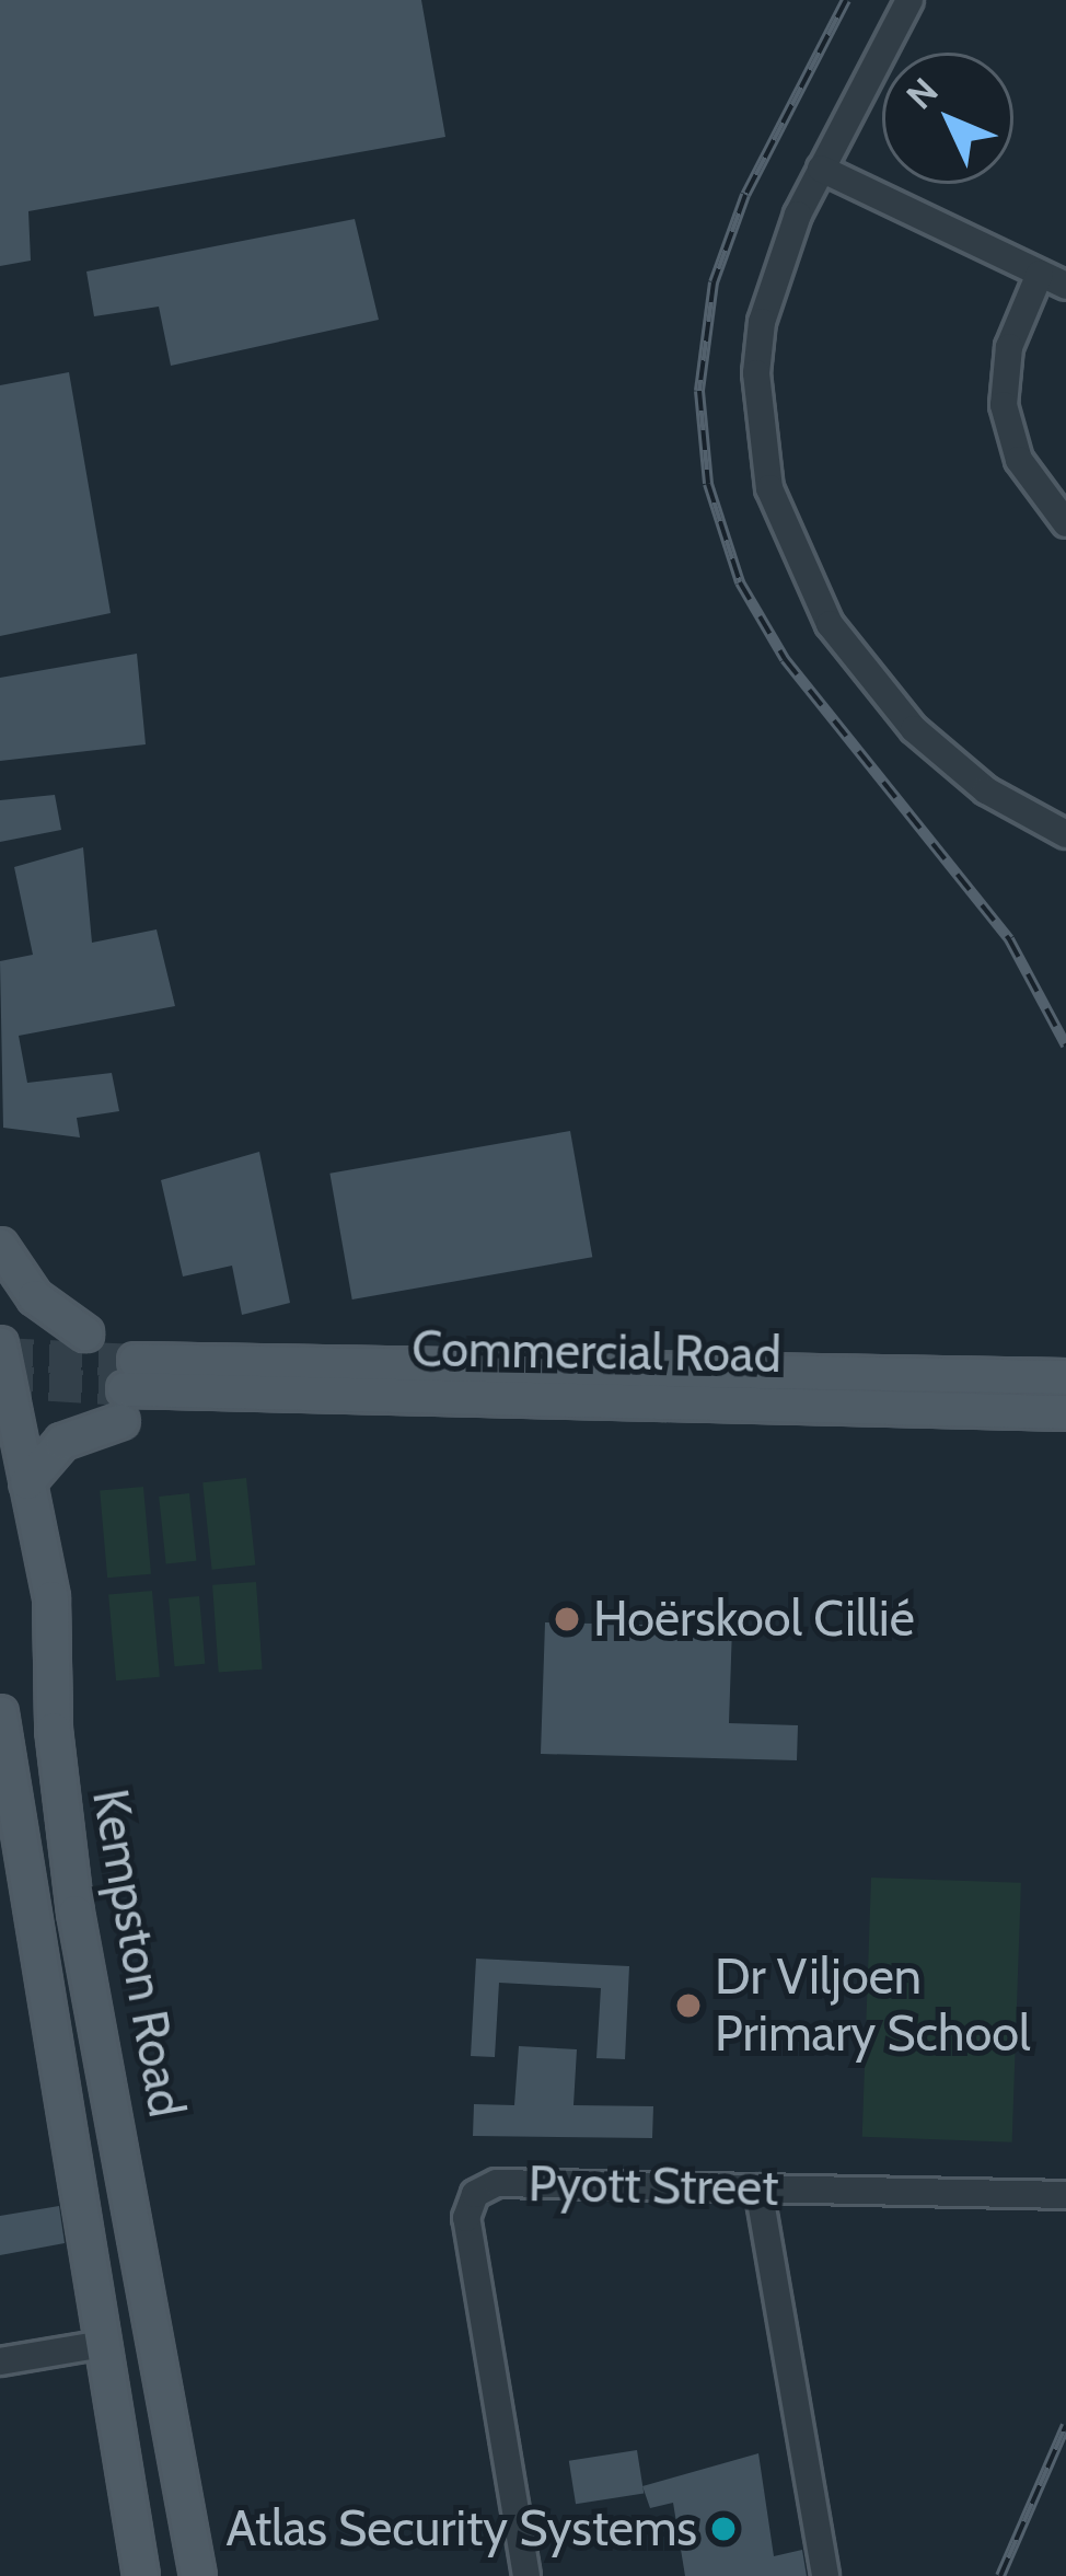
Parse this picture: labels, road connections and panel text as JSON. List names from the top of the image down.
{
  "streets": {
    "main road": ["Commercial Road", "Kempston Road"],
    "street": ["Pyott Street"]
  },
  "crossings": [
    ["Commercial Road", "Kempston Road"]
  ],
  "places": ["Hoërskool Cillié", "Dr Viljoen Primary School", "Atlas Security Systems"],
  "north": "top left"
}
